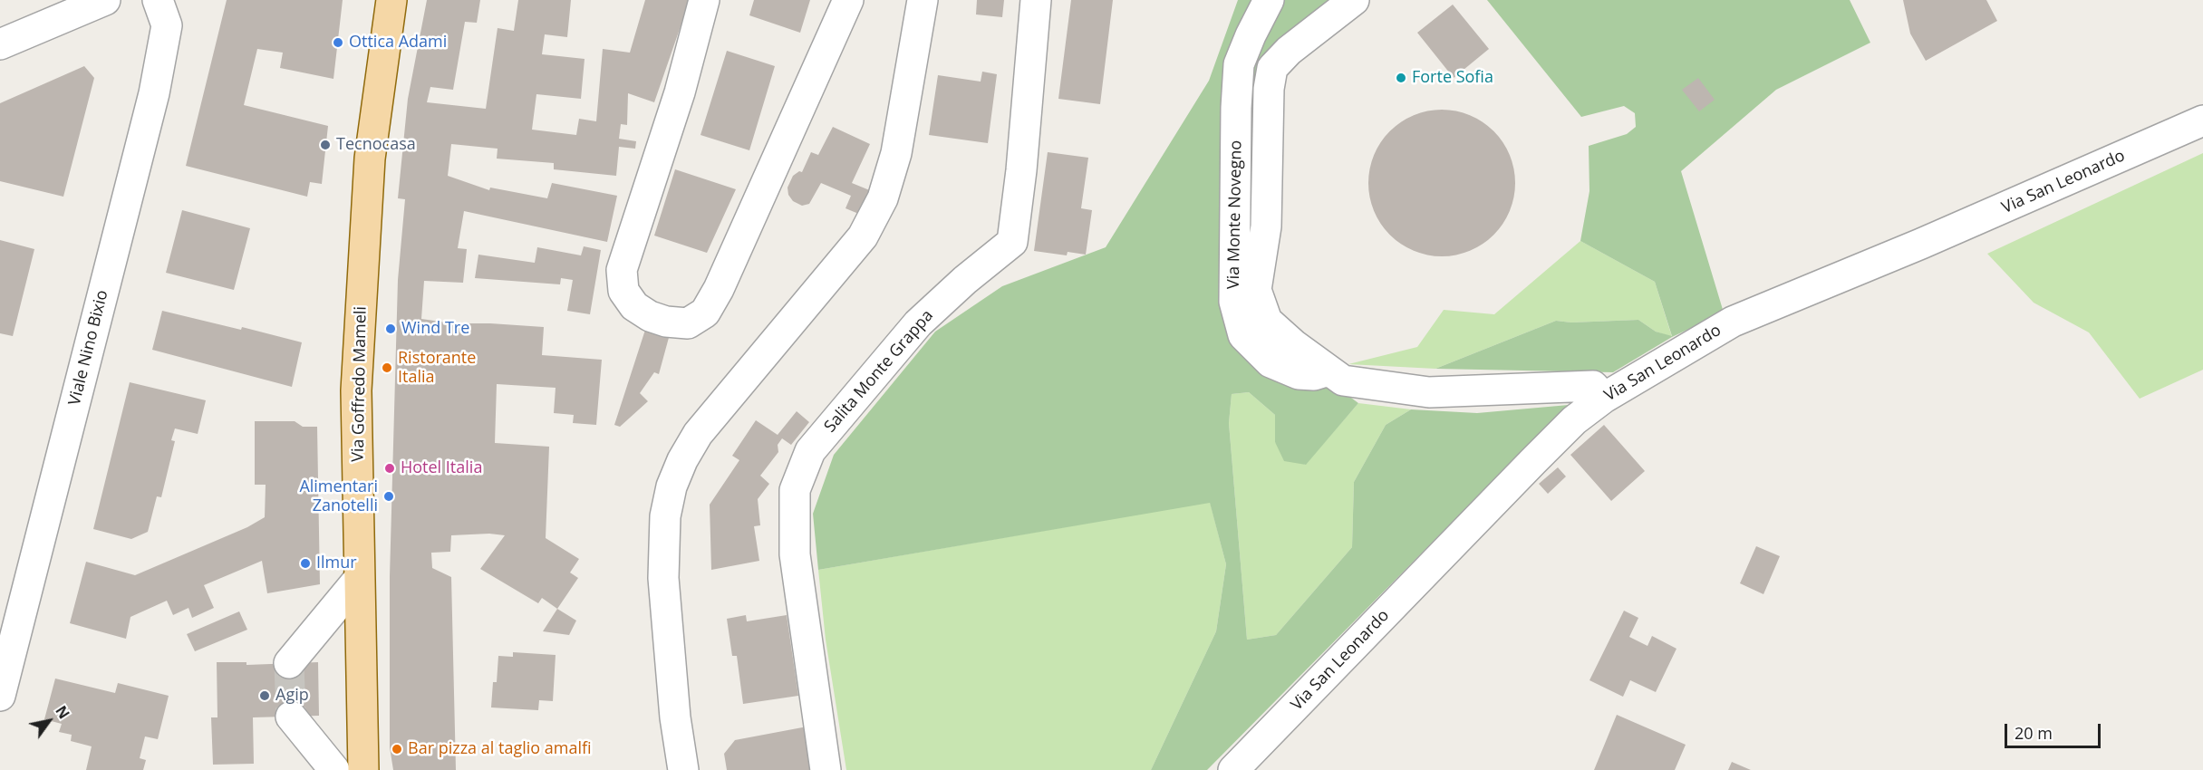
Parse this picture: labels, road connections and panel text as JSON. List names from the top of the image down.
{
  "streets": {
    "main road": ["Via Goffredo Mameli"],
    "street": [
      "Via San Leonardo",
      "Via Monte Novegno",
      "Viale Nino Bixio",
      "Salita Monte Grappa"
    ]
  },
  "crossings": [
    ["Via San Leonardo", "Via Monte Novegno"]
  ],
  "places": [
    "Ottica Adami",
    "Forte Sofia",
    "Tecnocasa",
    "Wind Tre",
    "Ristorante Italia",
    "Hotel Italia",
    "Alimentari Zanotelli",
    "Ilmur",
    "Agip",
    "Bar pizza al taglio amalfi"
  ],
  "scale_bar": "20 m",
  "north": "top right"
}
